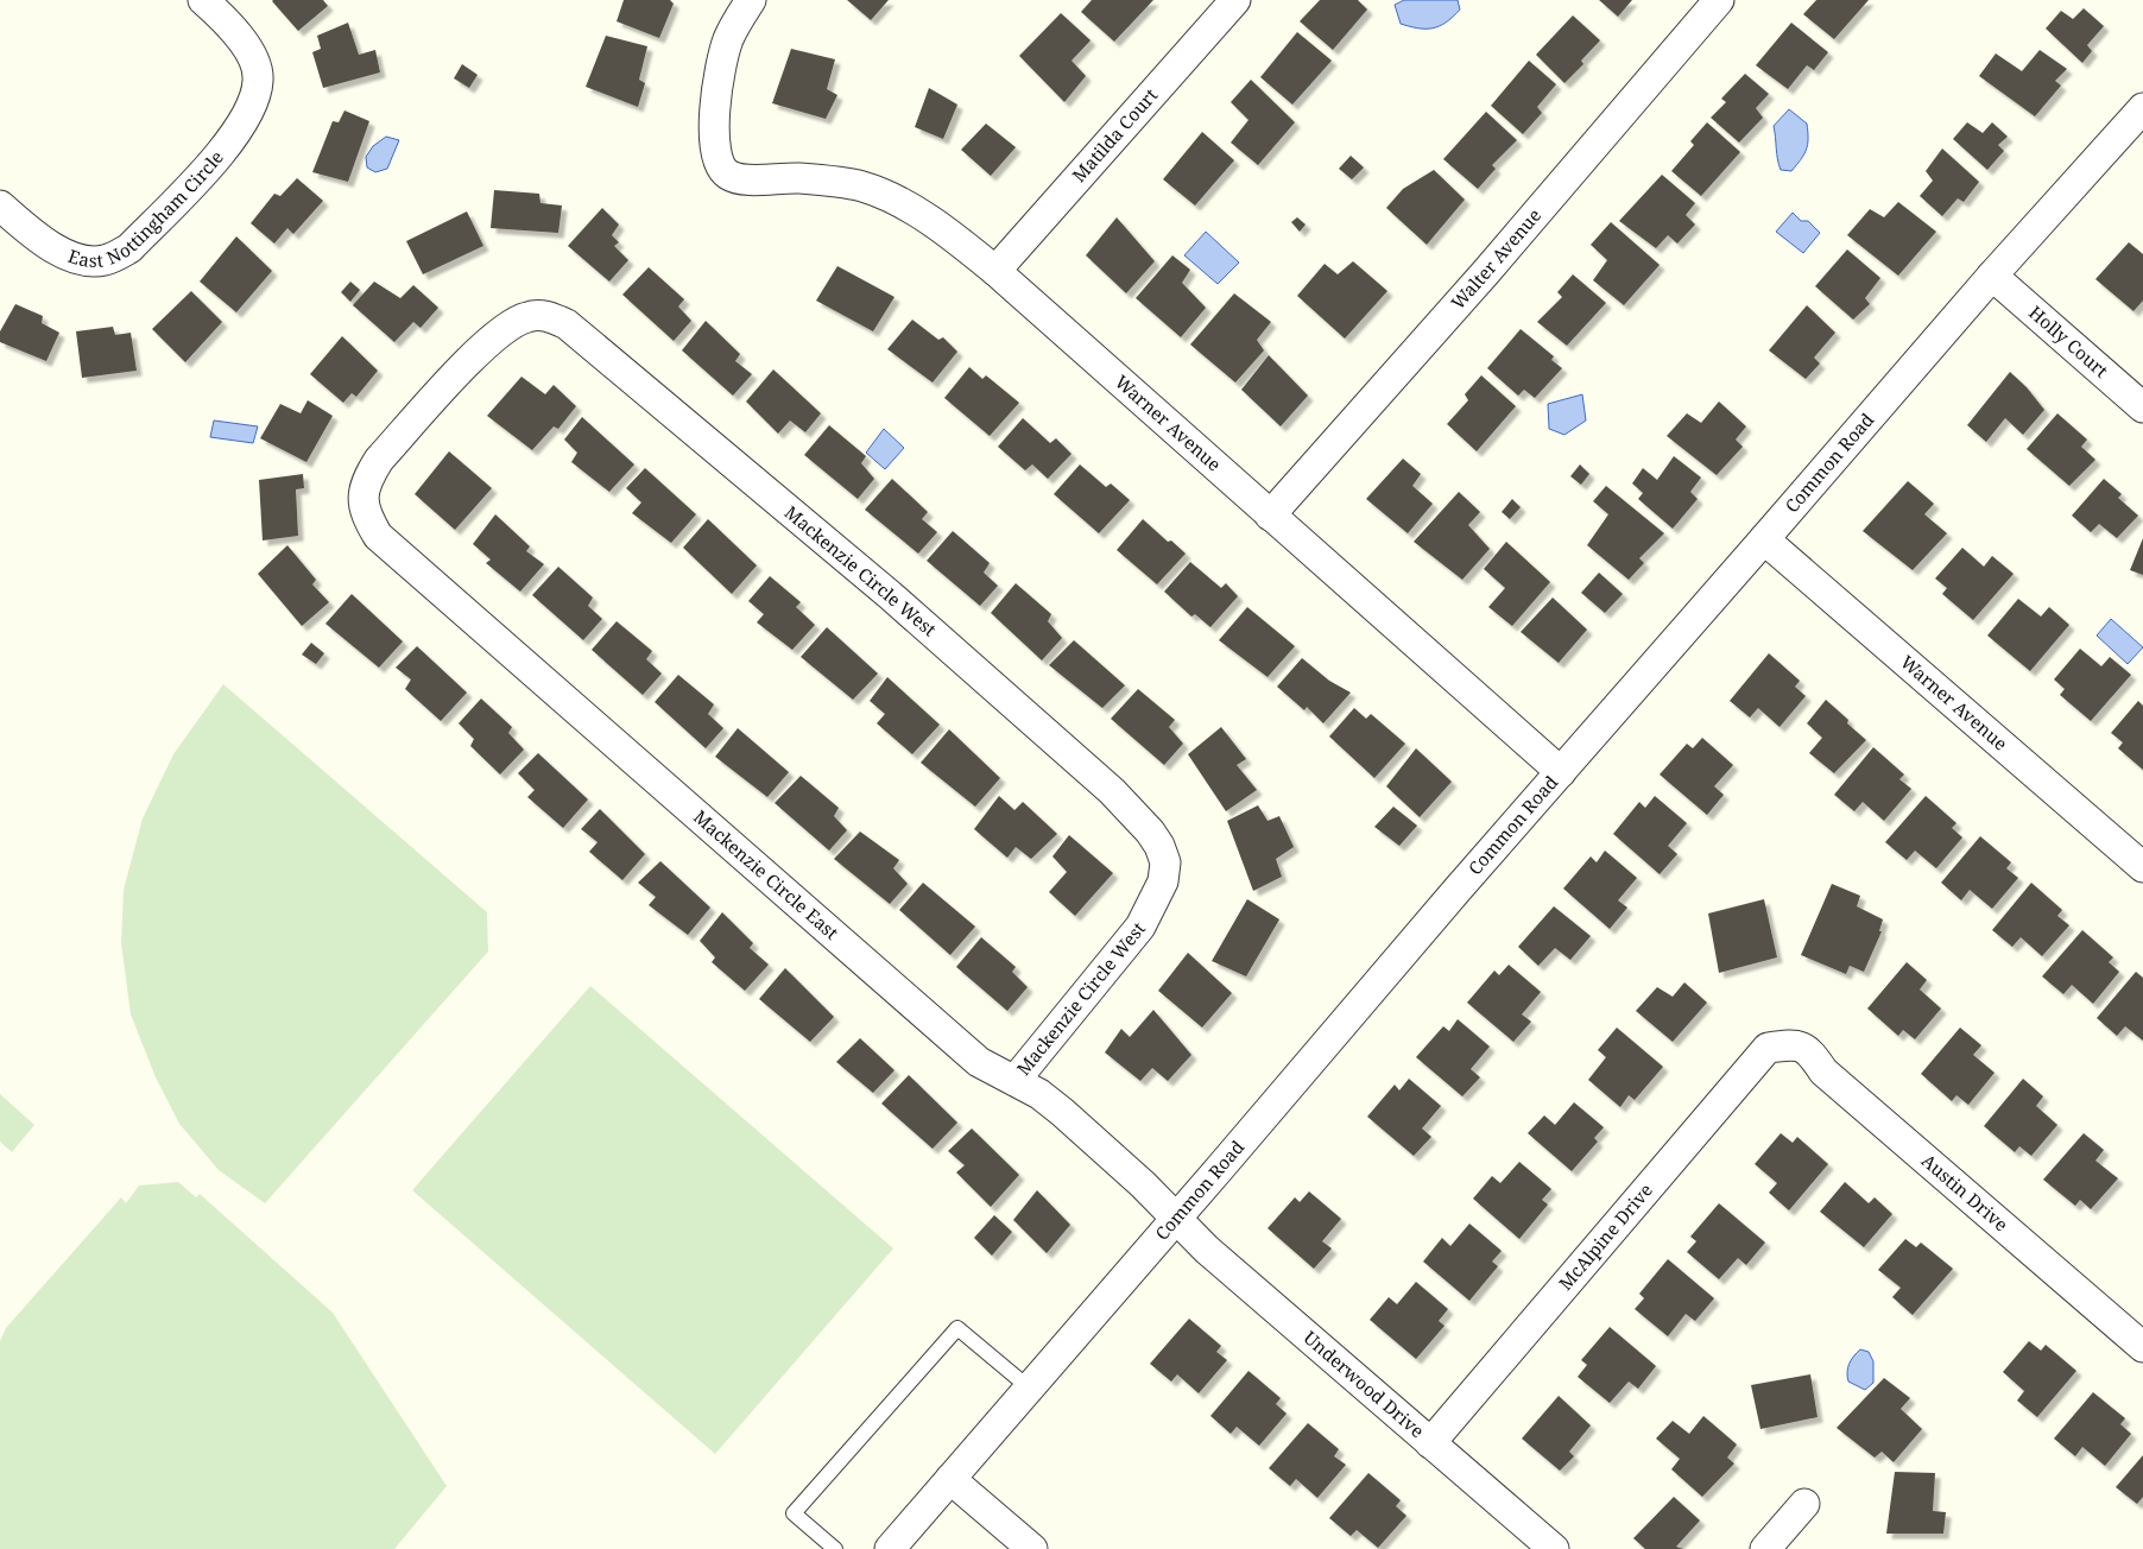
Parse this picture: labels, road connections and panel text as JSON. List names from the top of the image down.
{
  "streets": {
    "street": [
      "Matilda Court",
      "East Nottingham Circle",
      "Walter Avenue",
      "Holly Court",
      "Warner Avenue",
      "Common Road",
      "Mackenzie Circle West",
      "Mackenzie Circle East",
      "Austin Drive",
      "McAlpine Drive",
      "Underwood Drive"
    ]
  },
  "crossings": [
    ["Matilda Court", "Warner Avenue"],
    ["Walter Avenue", "Warner Avenue"],
    ["Holly Court", "Common Road"],
    ["Warner Avenue", "Common Road"],
    ["Common Road", "Mackenzie Circle East"],
    ["Common Road", "Underwood Drive"],
    ["Mackenzie Circle West", "Mackenzie Circle East"],
    ["Mackenzie Circle East", "Underwood Drive"],
    ["Austin Drive", "McAlpine Drive"],
    ["McAlpine Drive", "Underwood Drive"]
  ]
}
